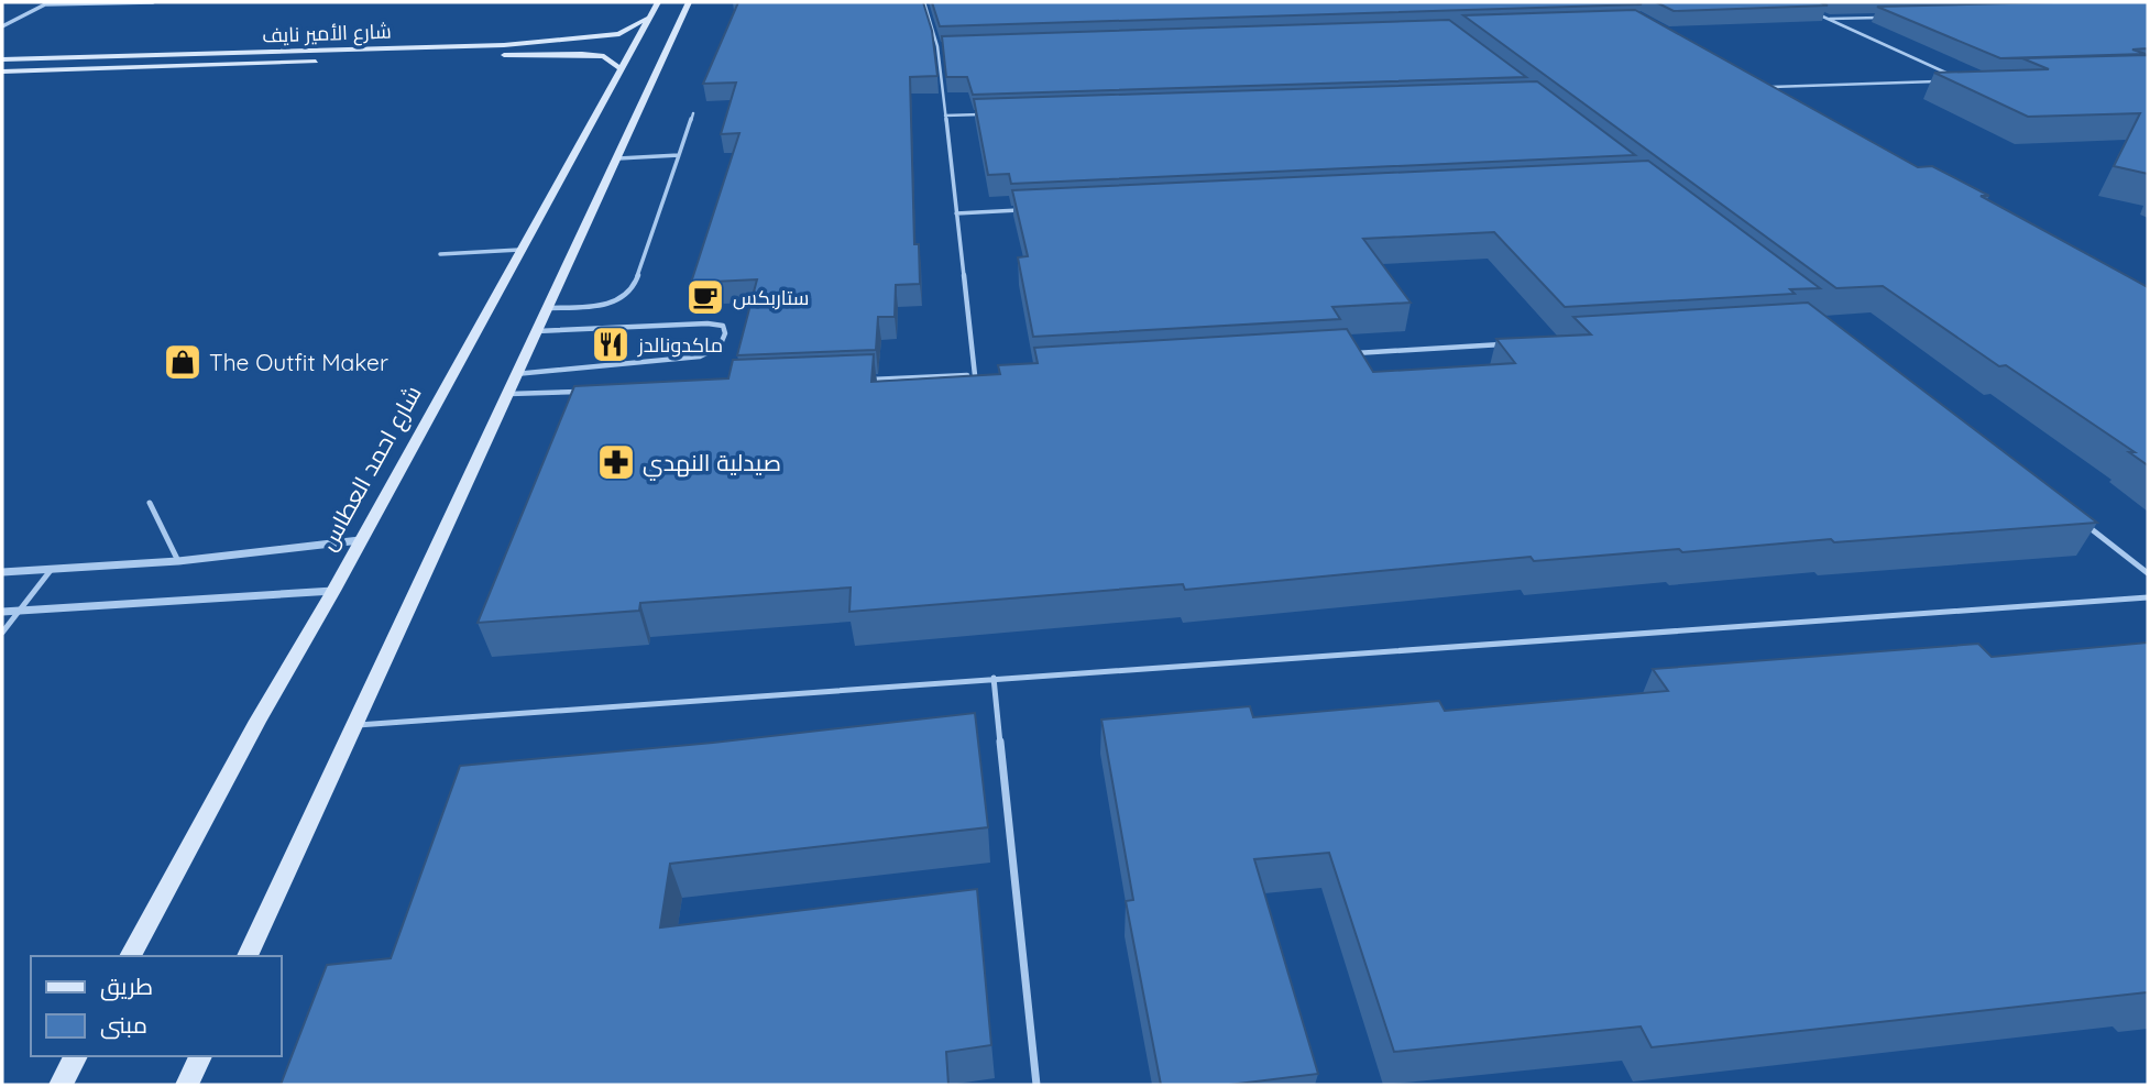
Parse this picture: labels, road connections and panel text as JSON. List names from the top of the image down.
{
  "streets": {
    "street": ["شارع الأمير نايف", "شارع احمد العطاس"]
  },
  "crossings": [
    ["شارع الأمير نايف", "شارع احمد العطاس"]
  ],
  "places": {
    "cafe": ["ستاربكس"],
    "restaurant": ["ماكدونالدز"],
    "shop": ["The Outfit Maker"],
    "pharmacy": ["صيدلية النهدي"]
  },
  "legend": ["طريق", "مبنى"]
}
